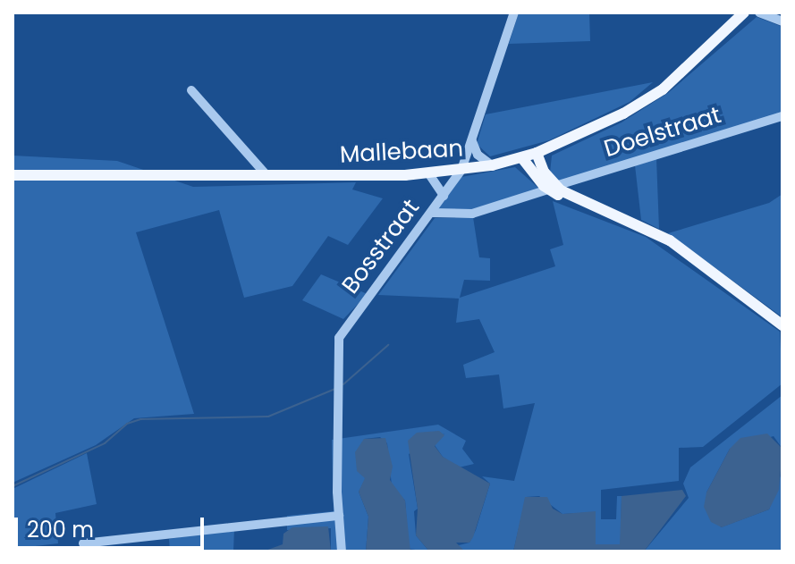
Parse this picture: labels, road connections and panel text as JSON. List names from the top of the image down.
{
  "streets": {
    "main road": ["Mallebaan"],
    "street": ["Doelstraat", "Bosstraat"]
  },
  "crossings": [
    ["Doelstraat", "Bosstraat"],
    ["Mallebaan", "Bosstraat"]
  ],
  "scale_bar": "200 m"
}
